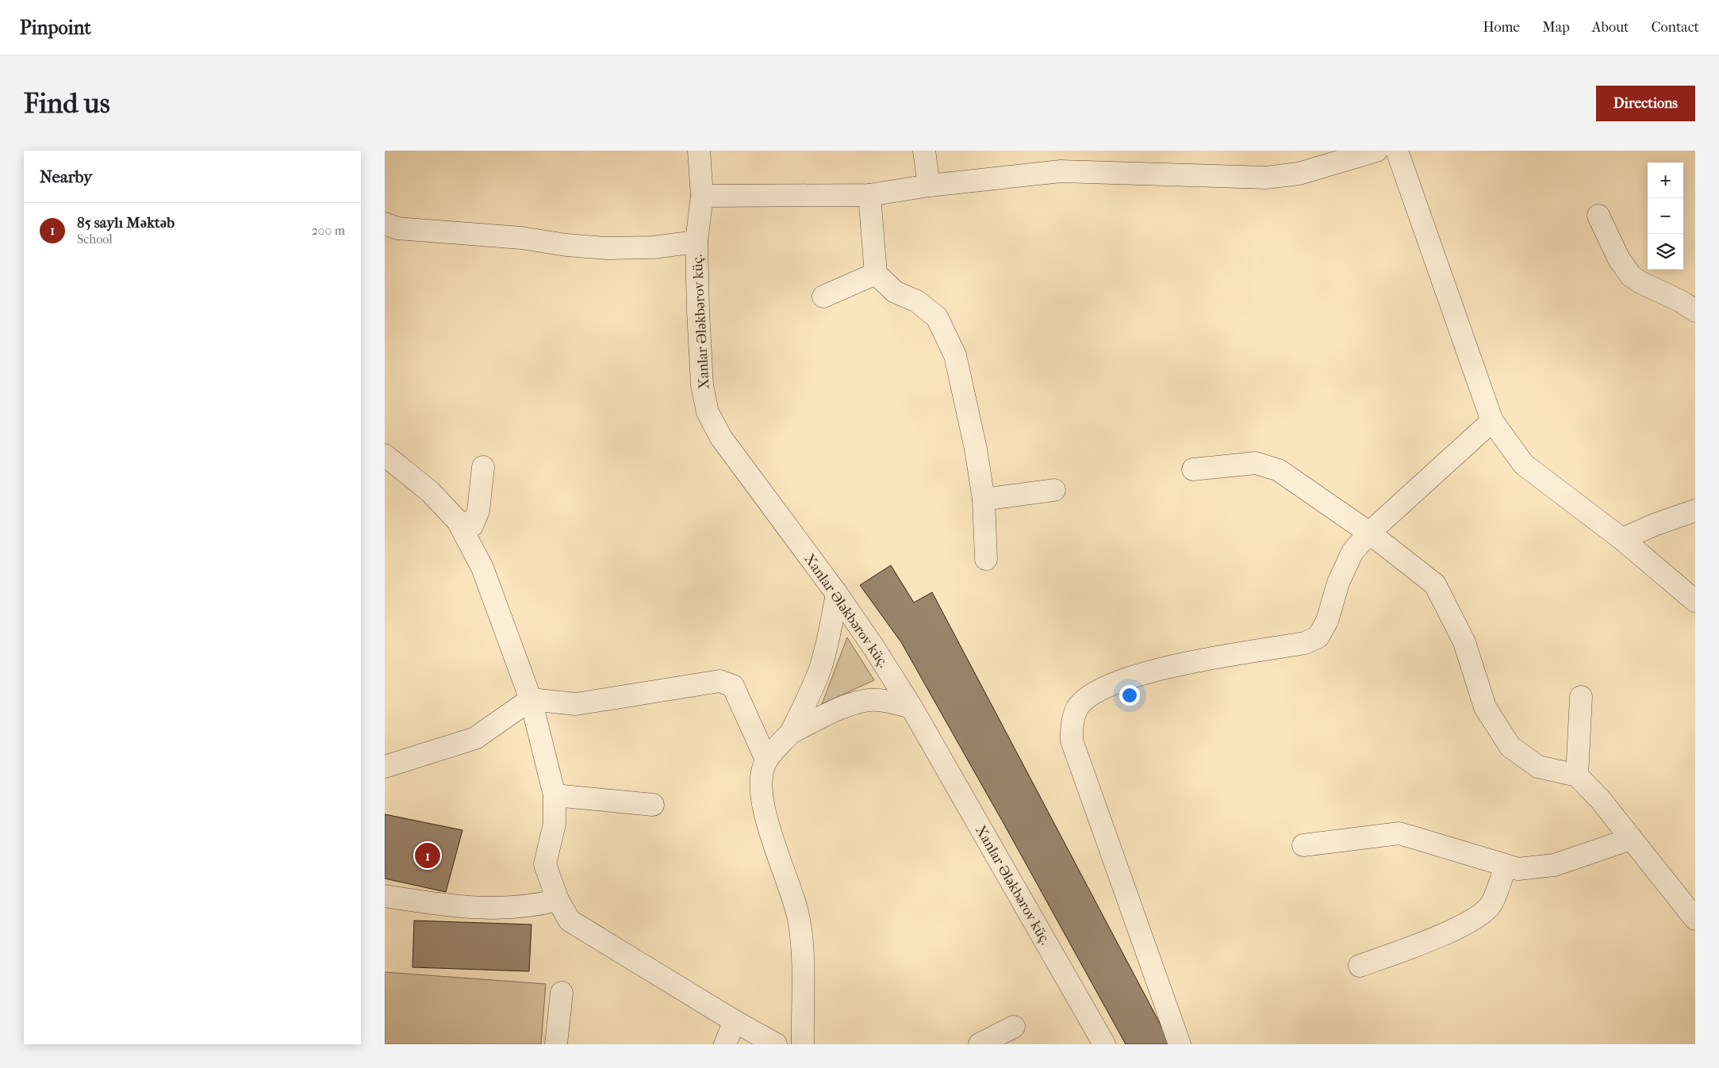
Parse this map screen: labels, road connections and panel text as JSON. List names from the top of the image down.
{
  "streets": {
    "street": ["Xanlar Ələkbərov küç."]
  },
  "page": {
    "header": "Pinpoint",
    "nav": [
      "Home",
      "Map",
      "About",
      "Contact"
    ],
    "buttons": "Directions",
    "title": "Find us",
    "heading": "Nearby",
    "map_buttons": ["+", "−"],
    "list": [
      {
        "mark": "1",
        "name": "85 saylı Məktəb",
        "note": "School",
        "value": "200 m"
      }
    ],
    "pins": "1"
  }
}
